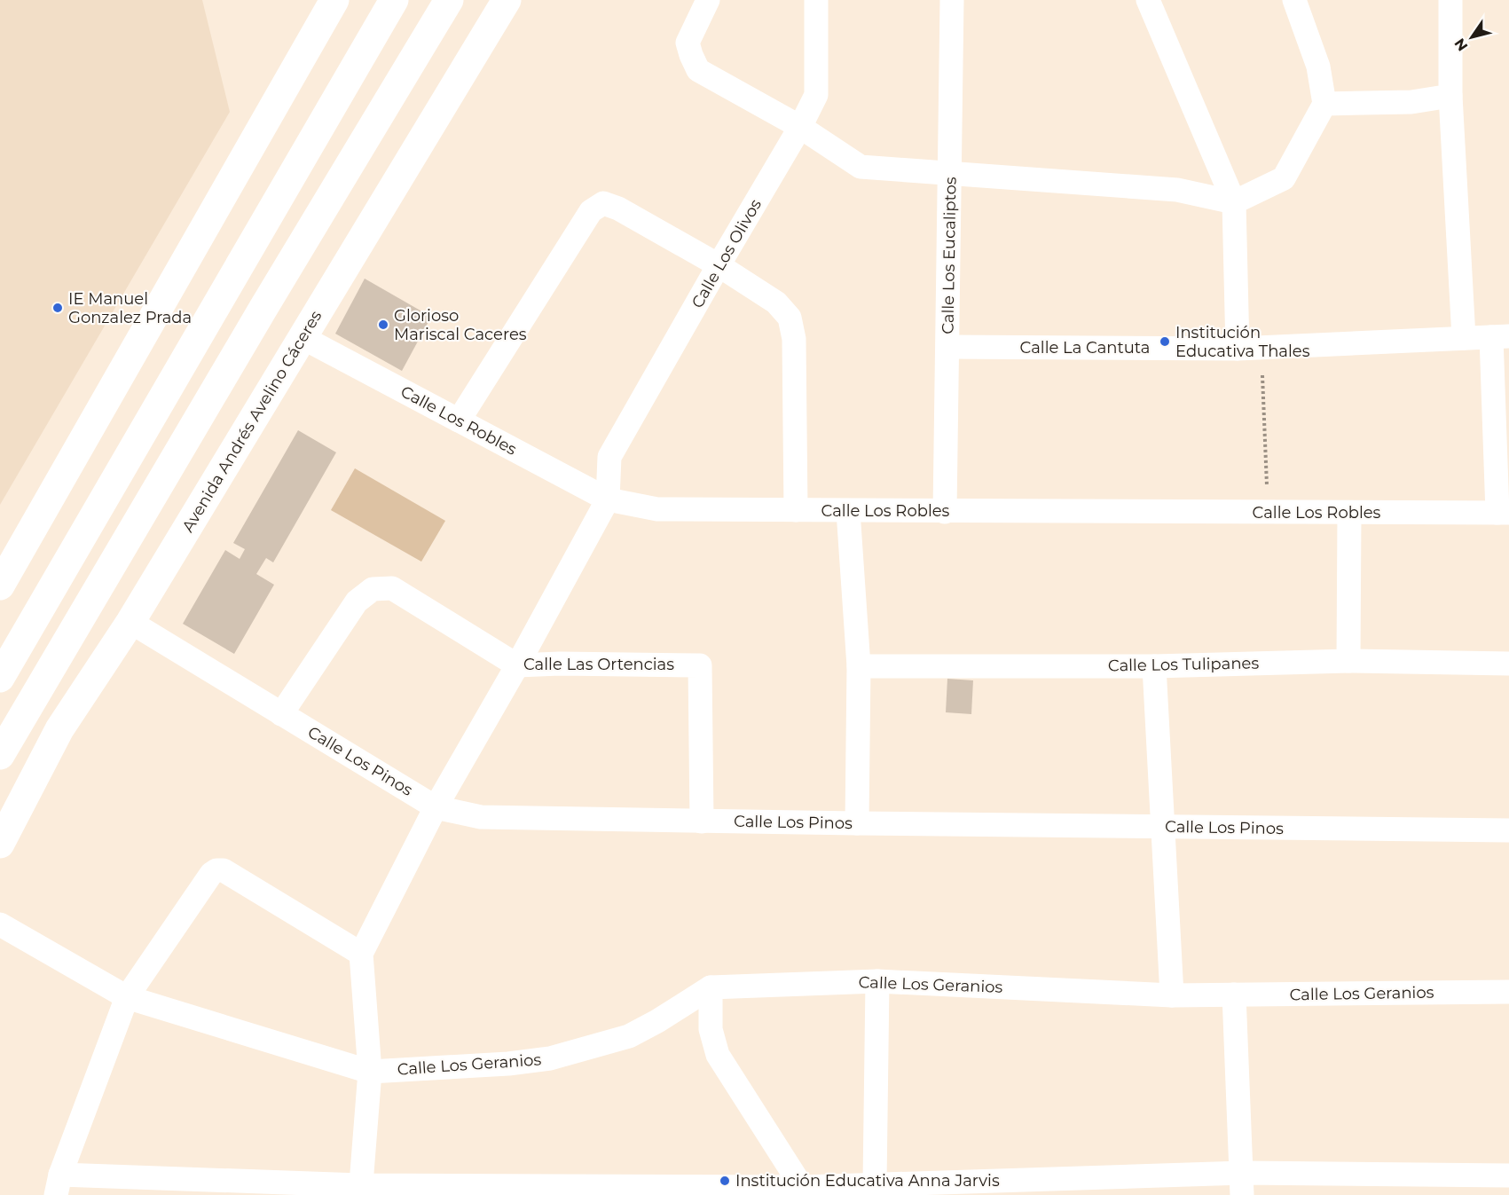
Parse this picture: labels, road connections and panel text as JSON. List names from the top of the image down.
{
  "streets": {
    "street": [
      "Calle Los Olivos",
      "Calle Los Eucaliptos",
      "Calle La Cantuta",
      "Calle Los Robles",
      "Avenida Andrés Avelino Cáceres",
      "Calle Las Ortencias",
      "Calle Los Tulipanes",
      "Calle Los Pinos",
      "Calle Los Geranios"
    ]
  },
  "crossings": [
    ["Calle Los Olivos", "Calle Los Robles"],
    ["Calle Los Eucaliptos", "Calle La Cantuta"],
    ["Calle Los Eucaliptos", "Calle Los Robles"],
    ["Calle Los Robles", "Avenida Andrés Avelino Cáceres"],
    ["Avenida Andrés Avelino Cáceres", "Calle Los Pinos"],
    ["Calle Las Ortencias", "Calle Los Pinos"]
  ],
  "places": [
    "IE Manuel Gonzalez Prada",
    "Glorioso Mariscal Caceres",
    "Institución Educativa Thales",
    "Institución Educativa Anna Jarvis"
  ],
  "north": "bottom left"
}
